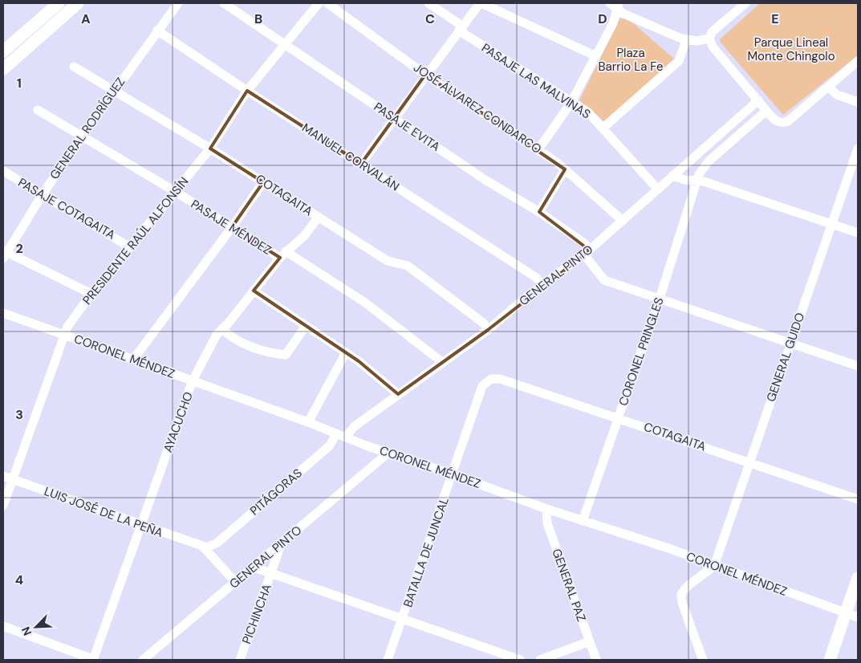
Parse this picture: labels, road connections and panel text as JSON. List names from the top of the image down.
{
  "streets": {
    "street": [
      "PASAJE LAS MALVINAS",
      "JOSÉ ÁLVAREZ CONDARCO",
      "PASAJE EVITA",
      "GENERAL RODRÍGUEZ",
      "MANUEL CORVALÁN",
      "COTAGAITA",
      "PASAJE COTAGAITA",
      "PASAJE MÉNDEZ",
      "PRESIDENTE RAÚL ALFONSÍN",
      "GENERAL PINTO",
      "CORONEL PRINGLES",
      "CORONEL MÉNDEZ",
      "GENERAL GUIDO",
      "AYACUCHO",
      "PITÁGORAS",
      "LUIS JOSÉ DE LA PEÑA",
      "BATALLA DE JUNCAL",
      "GENERAL PAZ",
      "PICHINCHA"
    ]
  },
  "crossings": [
    ["PASAJE LAS MALVINAS", "GENERAL PINTO"],
    ["JOSÉ ÁLVAREZ CONDARCO", "GENERAL PINTO"],
    ["PASAJE EVITA", "PRESIDENTE RAÚL ALFONSÍN"],
    ["PASAJE EVITA", "GENERAL PINTO"],
    ["PASAJE EVITA", "CORONEL PRINGLES"],
    ["GENERAL RODRÍGUEZ", "MANUEL CORVALÁN"],
    ["GENERAL RODRÍGUEZ", "COTAGAITA"],
    ["GENERAL RODRÍGUEZ", "PASAJE COTAGAITA"],
    ["GENERAL RODRÍGUEZ", "PASAJE MÉNDEZ"],
    ["MANUEL CORVALÁN", "PRESIDENTE RAÚL ALFONSÍN"],
    ["MANUEL CORVALÁN", "GENERAL PINTO"],
    ["COTAGAITA", "PRESIDENTE RAÚL ALFONSÍN"],
    ["COTAGAITA", "GENERAL PINTO"],
    ["COTAGAITA", "CORONEL PRINGLES"],
    ["COTAGAITA", "GENERAL GUIDO"],
    ["COTAGAITA", "AYACUCHO"],
    ["COTAGAITA", "BATALLA DE JUNCAL"],
    ["PASAJE COTAGAITA", "PRESIDENTE RAÚL ALFONSÍN"],
    ["PASAJE MÉNDEZ", "PRESIDENTE RAÚL ALFONSÍN"],
    ["PASAJE MÉNDEZ", "GENERAL PINTO"],
    ["PASAJE MÉNDEZ", "AYACUCHO"],
    ["PRESIDENTE RAÚL ALFONSÍN", "CORONEL MÉNDEZ"],
    ["PRESIDENTE RAÚL ALFONSÍN", "LUIS JOSÉ DE LA PEÑA"],
    ["GENERAL PINTO", "CORONEL MÉNDEZ"],
    ["GENERAL PINTO", "PITÁGORAS"],
    ["GENERAL PINTO", "LUIS JOSÉ DE LA PEÑA"],
    ["GENERAL PINTO", "PICHINCHA"],
    ["CORONEL PRINGLES", "CORONEL MÉNDEZ"],
    ["CORONEL MÉNDEZ", "GENERAL GUIDO"],
    ["CORONEL MÉNDEZ", "AYACUCHO"],
    ["CORONEL MÉNDEZ", "PITÁGORAS"],
    ["CORONEL MÉNDEZ", "BATALLA DE JUNCAL"],
    ["CORONEL MÉNDEZ", "GENERAL PAZ"],
    ["AYACUCHO", "LUIS JOSÉ DE LA PEÑA"],
    ["PITÁGORAS", "LUIS JOSÉ DE LA PEÑA"]
  ],
  "parks": ["Parque Lineal Monte Chingolo", "Plaza Barrio La Fe"],
  "north": "bottom left",
  "grid": {
    "columns": [
      "A",
      "B",
      "C",
      "D",
      "E"
    ],
    "rows": [
      "1",
      "2",
      "3",
      "4"
    ]
  }
}
